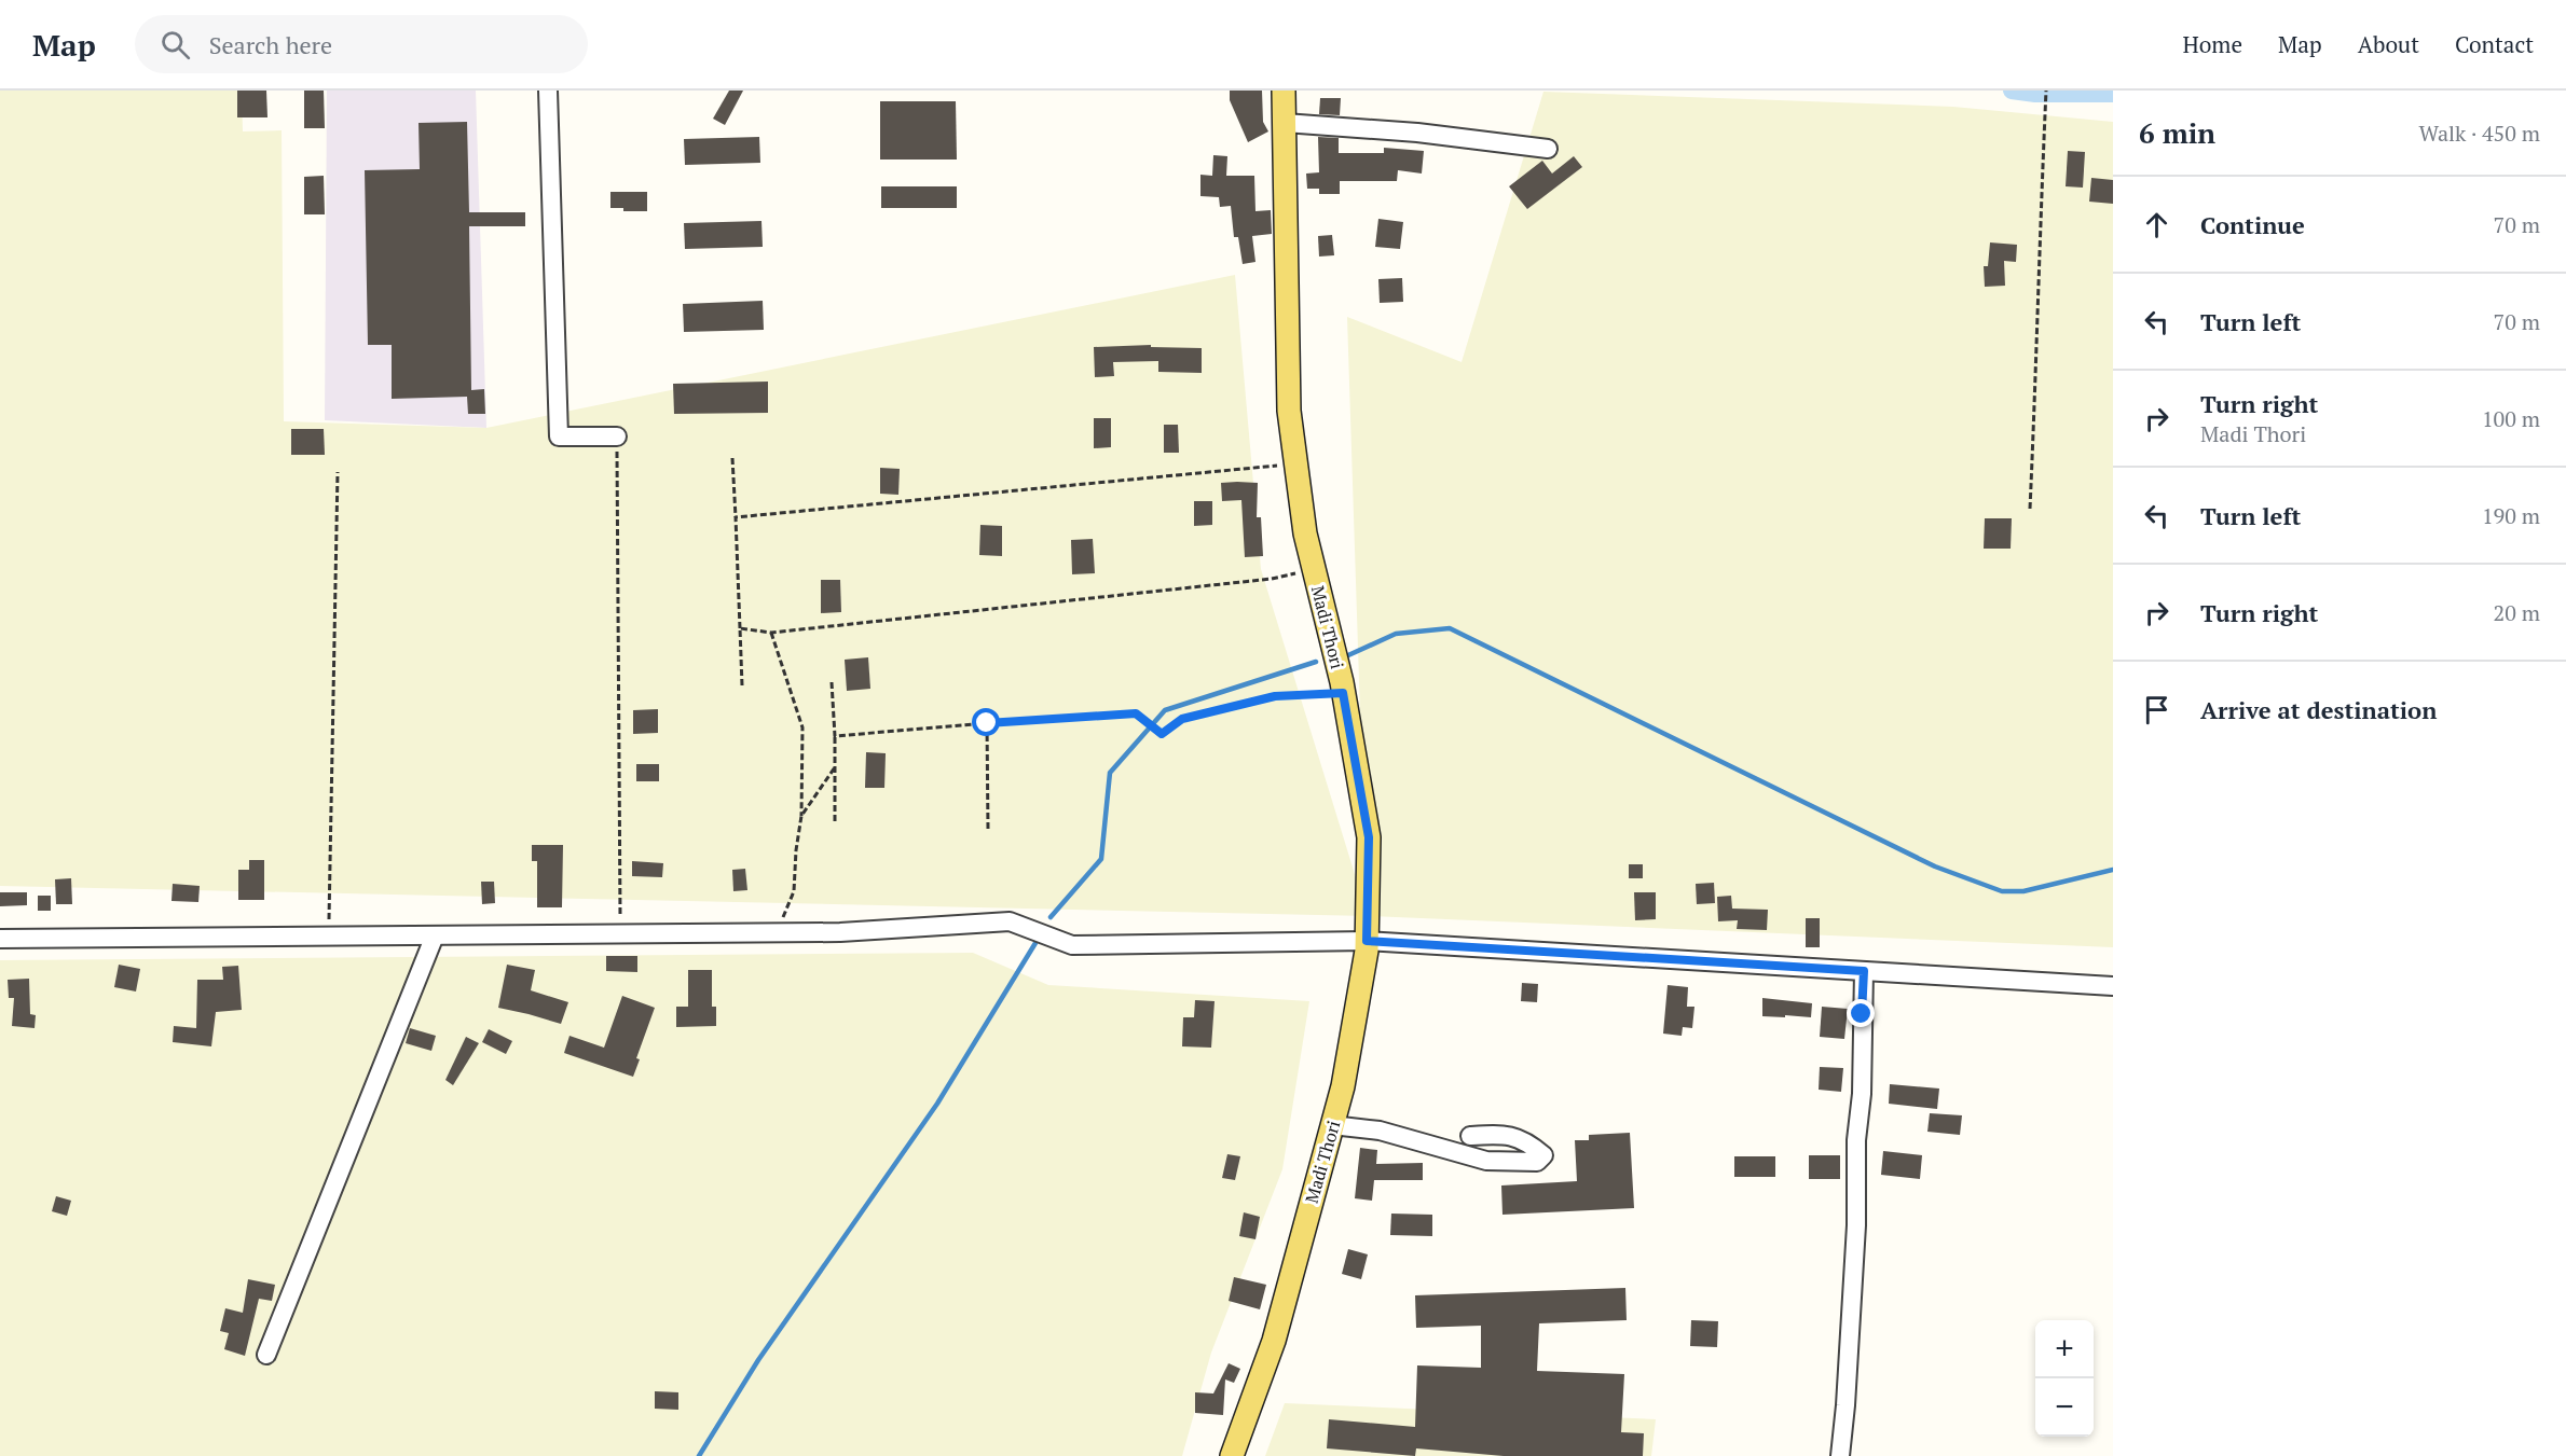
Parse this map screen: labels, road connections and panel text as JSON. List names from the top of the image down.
{
  "streets": {
    "main road": ["Madi Thori"]
  },
  "page": {
    "header": "Map",
    "search": "Search here",
    "nav": [
      "Home",
      "Map",
      "About",
      "Contact"
    ],
    "heading": ["6 min", "Walk · 450 m"],
    "list": [
      ["Continue", "70 m"],
      ["Turn left", "70 m"],
      ["Turn right", "Madi Thori", "100 m"],
      ["Turn left", "190 m"],
      ["Turn right", "20 m"],
      "Arrive at destination"
    ],
    "map_buttons": ["+", "−"]
  }
}
